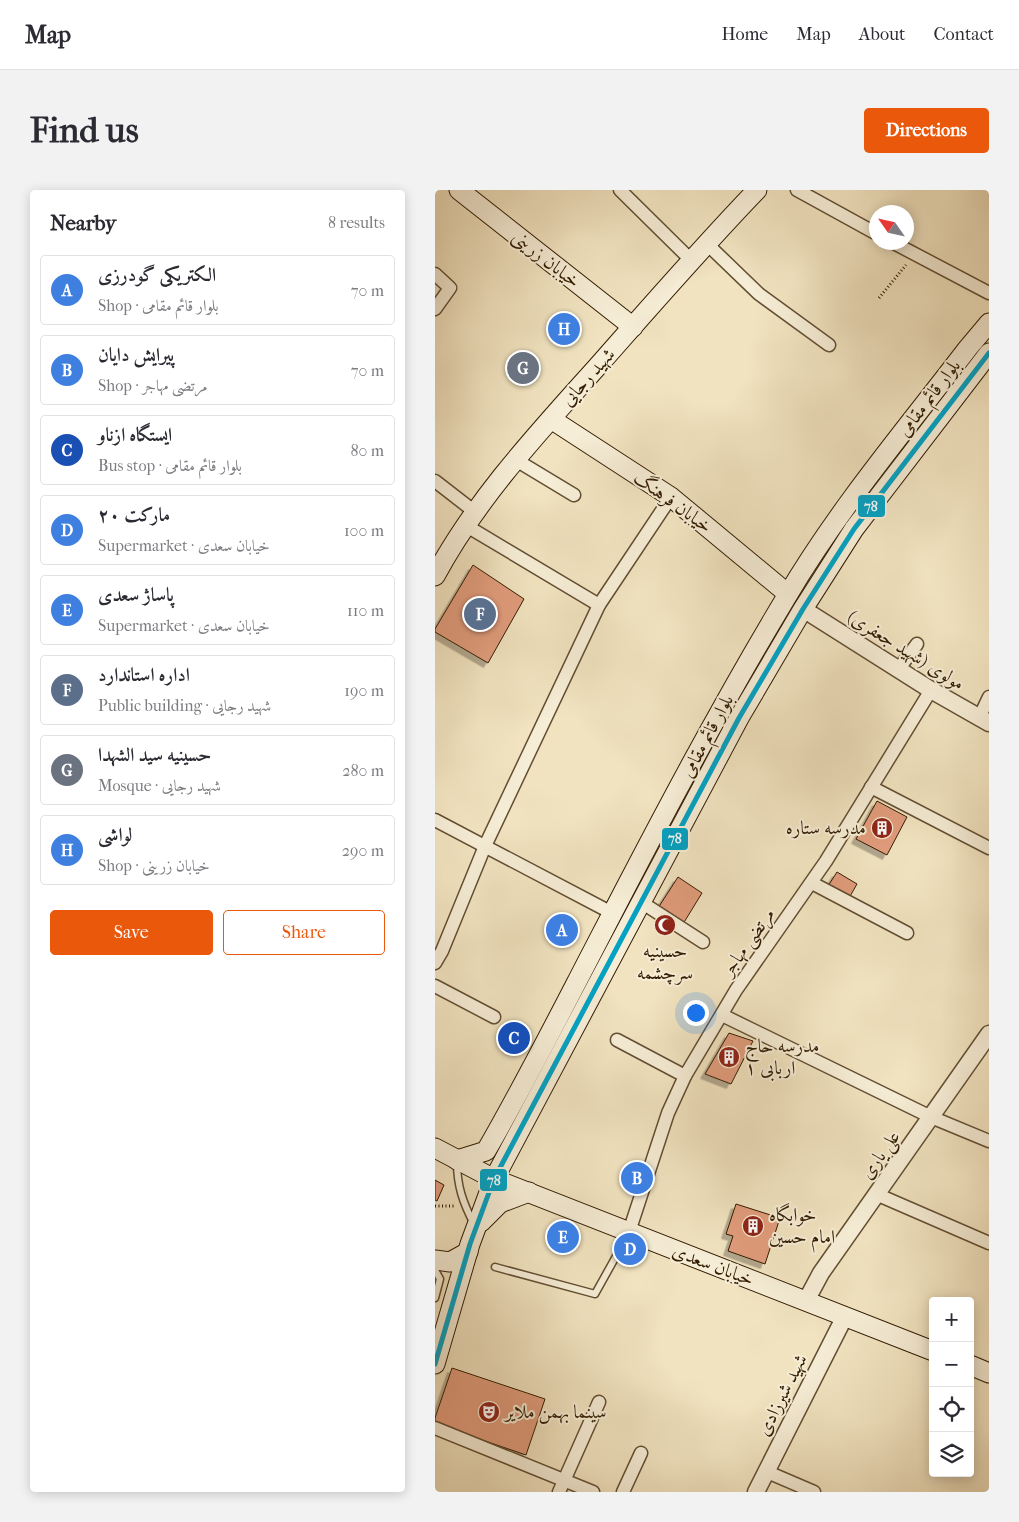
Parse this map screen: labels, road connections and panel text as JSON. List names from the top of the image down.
{
  "streets": {
    "main road": [
      "خیابان زرینی",
      "شهید رجایی",
      "بلوار قائم مقامی",
      "خیابان فرهنگ",
      "خیابان سعدی"
    ],
    "street": [
      "مولوی (شهید جعفری)",
      "مرتضی مهاجر",
      "علی یاری",
      "شهید شیرزادی"
    ]
  },
  "crossings": [
    ["خیابان زرینی", "شهید رجایی"],
    ["شهید رجایی", "خیابان فرهنگ"],
    ["بلوار قائم مقامی", "خیابان فرهنگ"],
    ["بلوار قائم مقامی", "مولوی (شهید جعفری)"],
    ["بلوار قائم مقامی", "خیابان سعدی"],
    ["مولوی (شهید جعفری)", "مرتضی مهاجر"],
    ["مرتضی مهاجر", "خیابان سعدی"],
    ["علی یاری", "خیابان سعدی"],
    ["خیابان سعدی", "شهید شیرزادی"]
  ],
  "places": {
    "building": ["مدرسه ستاره", "مدرسه حاج اربابی ۱", "خوابگاه امام حسین"],
    "mosque": ["حسینیه سرچشمه"],
    "theatre": ["سینما بهمن ملایر"]
  },
  "lines": ["transit line 78"],
  "north": "top left",
  "page": {
    "header": "Map",
    "nav": [
      "Home",
      "Map",
      "About",
      "Contact"
    ],
    "buttons": [
      "Directions",
      ["Save", "Share"]
    ],
    "title": "Find us",
    "heading": ["Nearby", "8 results"],
    "list": [
      {
        "mark": "A",
        "name": "الکتریکی گودرزی",
        "note": "Shop · بلوار قائم مقامی",
        "value": "70 m"
      },
      {
        "mark": "B",
        "name": "پیرایش دایان",
        "note": "Shop · مرتضی مهاجر",
        "value": "70 m"
      },
      {
        "mark": "C",
        "name": "ایستگاه ازناو",
        "note": "Bus stop · بلوار قائم مقامی",
        "value": "80 m"
      },
      {
        "mark": "D",
        "name": "مارکت ۲۰",
        "note": "Supermarket · خیابان سعدی",
        "value": "100 m"
      },
      {
        "mark": "E",
        "name": "پاساژ سعدی",
        "note": "Supermarket · خیابان سعدی",
        "value": "110 m"
      },
      {
        "mark": "F",
        "name": "اداره استاندارد",
        "note": "Public building · شهید رجایی",
        "value": "190 m"
      },
      {
        "mark": "G",
        "name": "حسینیه سید الشهدا",
        "note": "Mosque · شهید رجایی",
        "value": "280 m"
      },
      {
        "mark": "H",
        "name": "لواشی",
        "note": "Shop · خیابان زرینی",
        "value": "290 m"
      }
    ],
    "pins": [
      "H",
      "G",
      "F",
      "A",
      "C",
      "B",
      "E",
      "D"
    ],
    "map_buttons": ["+", "−"]
  }
}
